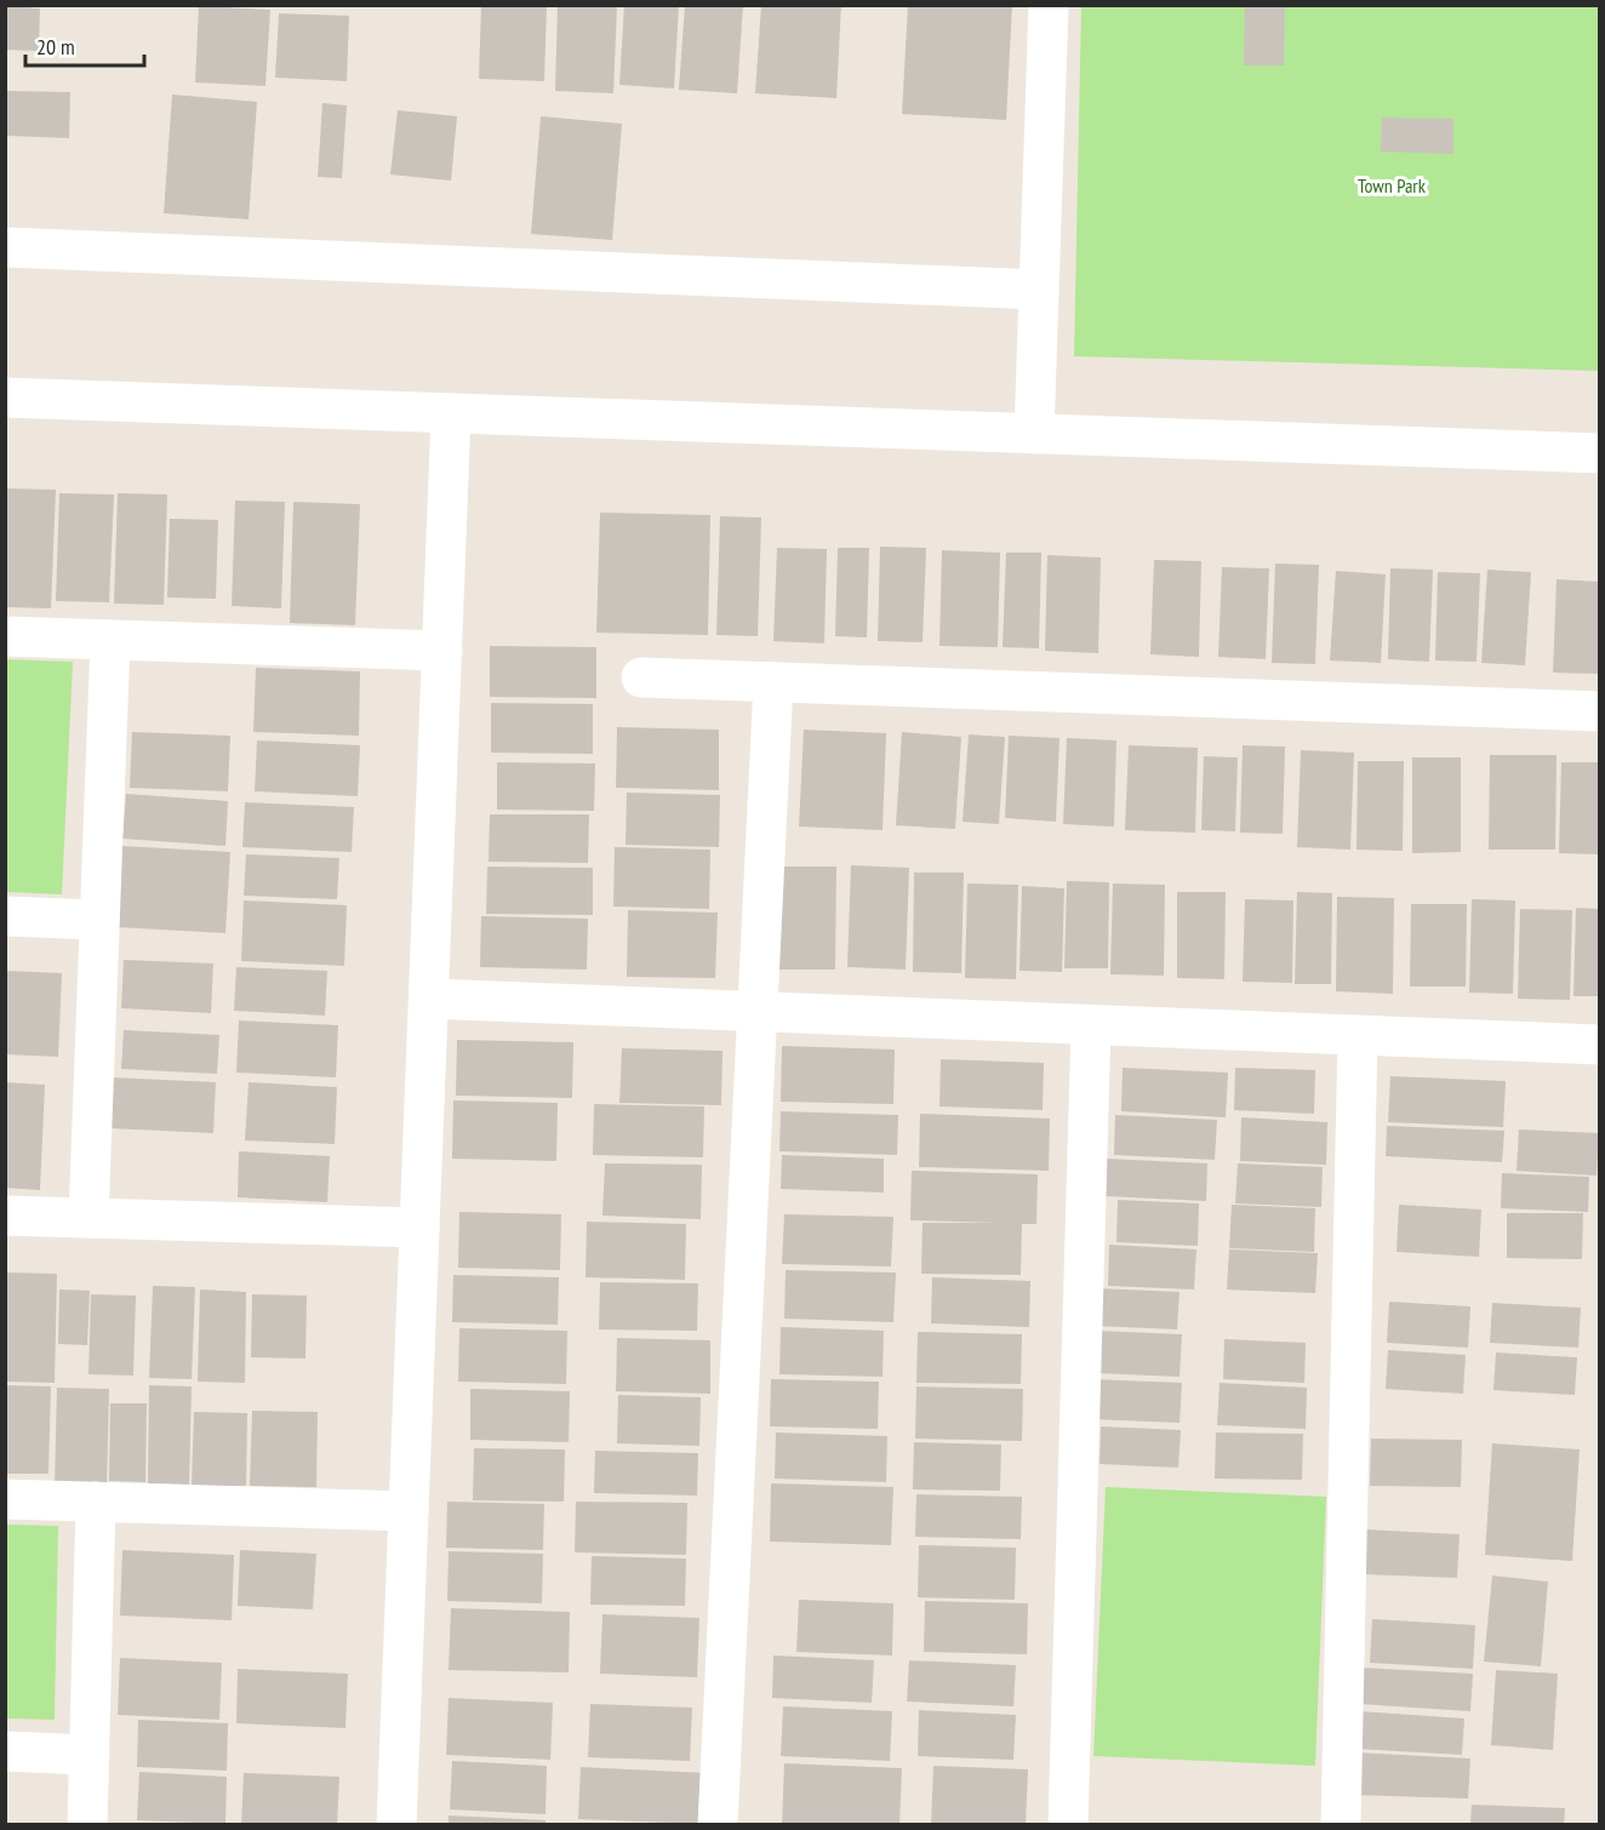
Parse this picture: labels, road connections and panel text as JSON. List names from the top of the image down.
{
  "parks": ["Town Park"],
  "scale_bar": "20 m"
}
